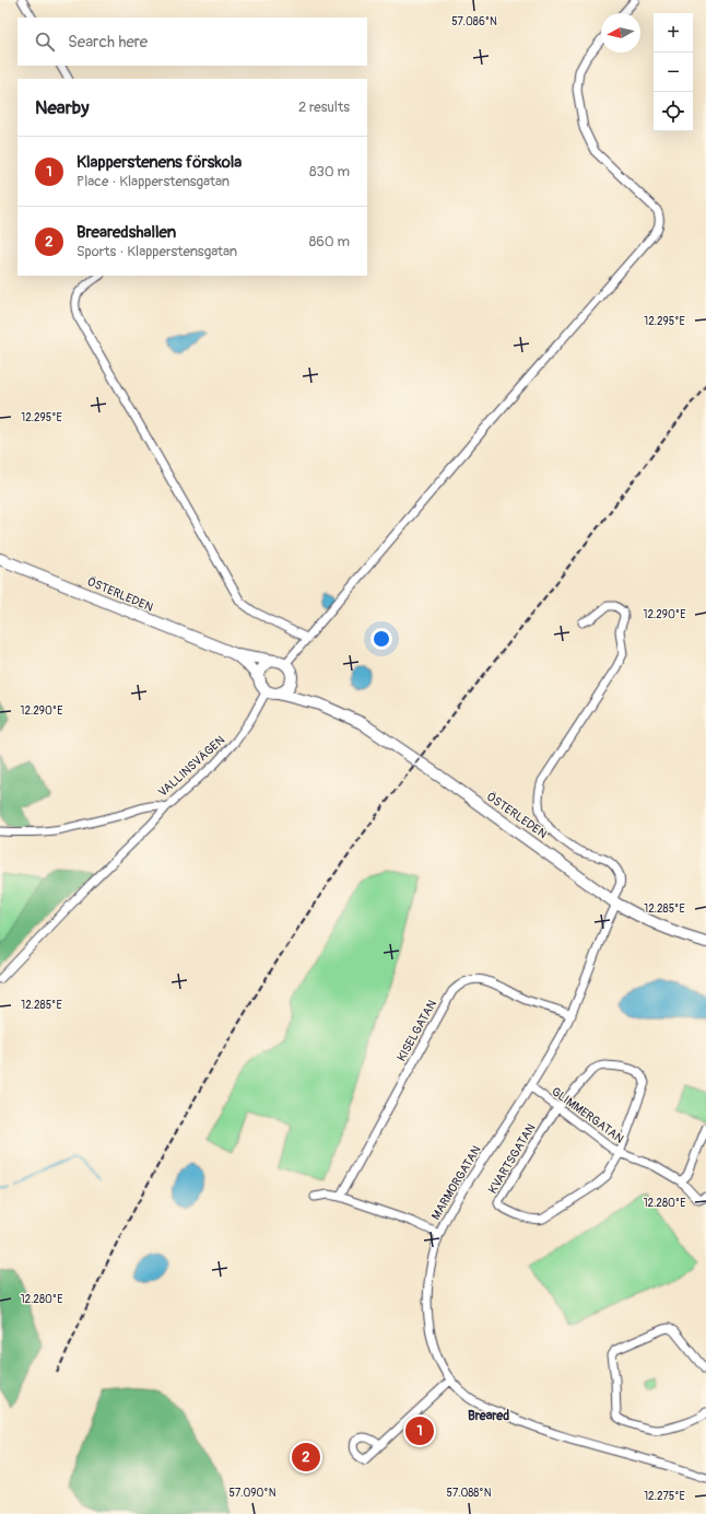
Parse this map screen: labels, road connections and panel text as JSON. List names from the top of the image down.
{
  "streets": {
    "main road": ["ÖSTERLEDEN"],
    "street": [
      "VALLINSVÄGEN",
      "KISELGATAN",
      "GLIMMERGATAN",
      "KVARTSGATAN",
      "MARMORGATAN"
    ]
  },
  "crossings": [
    ["ÖSTERLEDEN", "VALLINSVÄGEN"],
    ["ÖSTERLEDEN", "MARMORGATAN"],
    ["KISELGATAN", "MARMORGATAN"],
    ["GLIMMERGATAN", "KVARTSGATAN"],
    ["GLIMMERGATAN", "MARMORGATAN"]
  ],
  "districts": ["Breared"],
  "north": "left",
  "page": {
    "map_buttons": ["+", "−"],
    "search": "Search here",
    "heading": ["Nearby", "2 results"],
    "list": [
      {
        "mark": "1",
        "name": "Klapperstenens förskola",
        "note": "Place · Klapperstensgatan",
        "value": "830 m"
      },
      {
        "mark": "2",
        "name": "Brearedshallen",
        "note": "Sports · Klapperstensgatan",
        "value": "860 m"
      }
    ],
    "pins": ["1", "2"]
  },
  "coordinates": [
    "57.086°N",
    "12.295°E",
    "12.290°E",
    "12.285°E",
    "12.280°E",
    "57.090°N",
    "57.088°N",
    "12.275°E"
  ]
}
